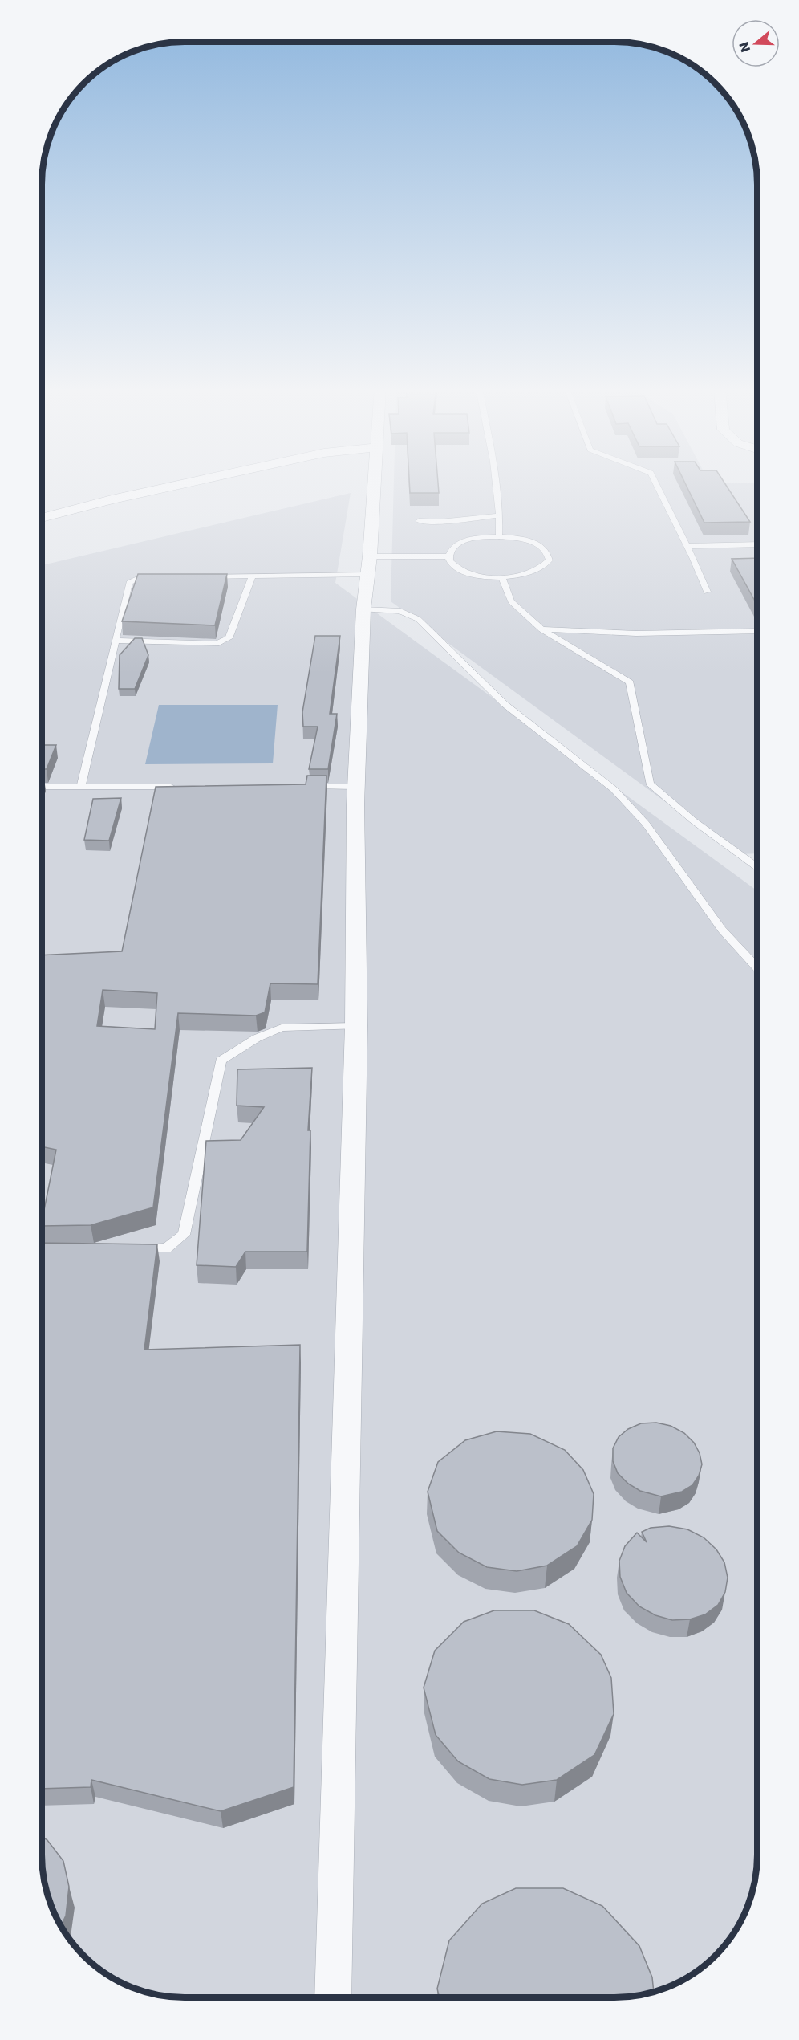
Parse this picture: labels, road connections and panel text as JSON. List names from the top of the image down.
{
  "north": "left"
}
